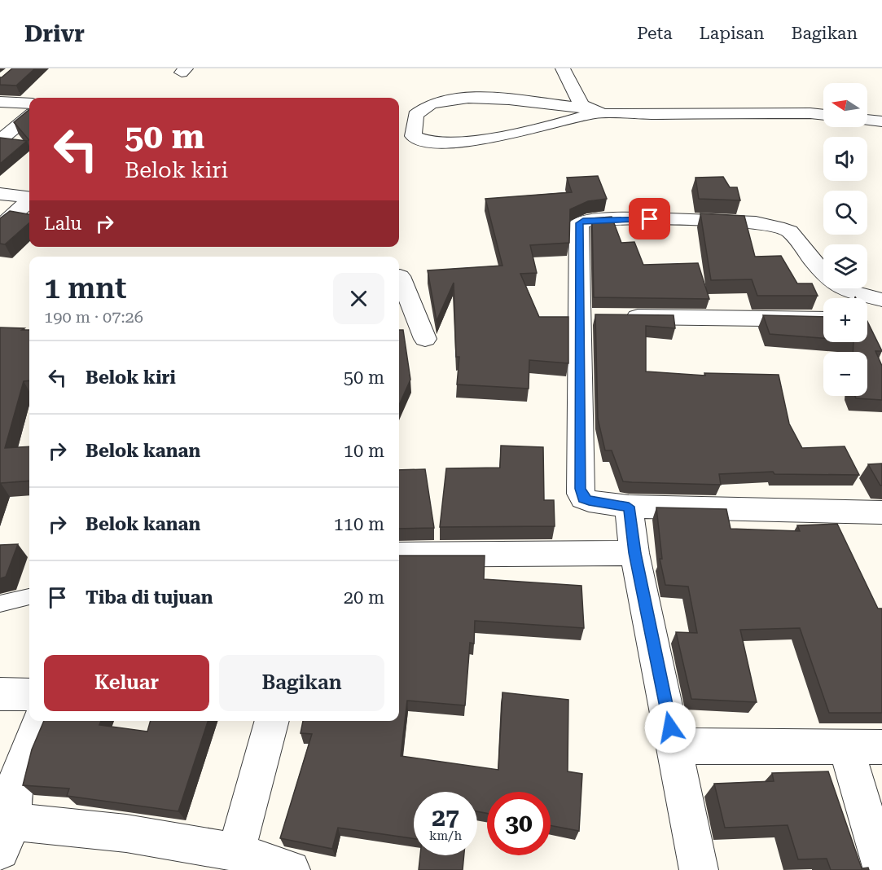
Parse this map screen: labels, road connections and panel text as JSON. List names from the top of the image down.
{
  "north": "left",
  "page": {
    "header": "Drivr",
    "nav": ["Peta", "Lapisan", "Bagikan"],
    "map_buttons": ["+", "−"],
    "turn": ["50 m", "Belok kiri"],
    "then": "Lalu",
    "heading": ["1 mnt", "190 m · 07:26"],
    "list": [
      {
        "name": "Belok kiri",
        "value": "50 m"
      },
      {
        "name": "Belok kanan",
        "value": "10 m"
      },
      {
        "name": "Belok kanan",
        "value": "110 m"
      },
      {
        "name": "Tiba di tujuan",
        "value": "20 m"
      }
    ],
    "buttons": ["Keluar", "Bagikan"],
    "speed": "27 km/h",
    "limit": "30"
  }
}
